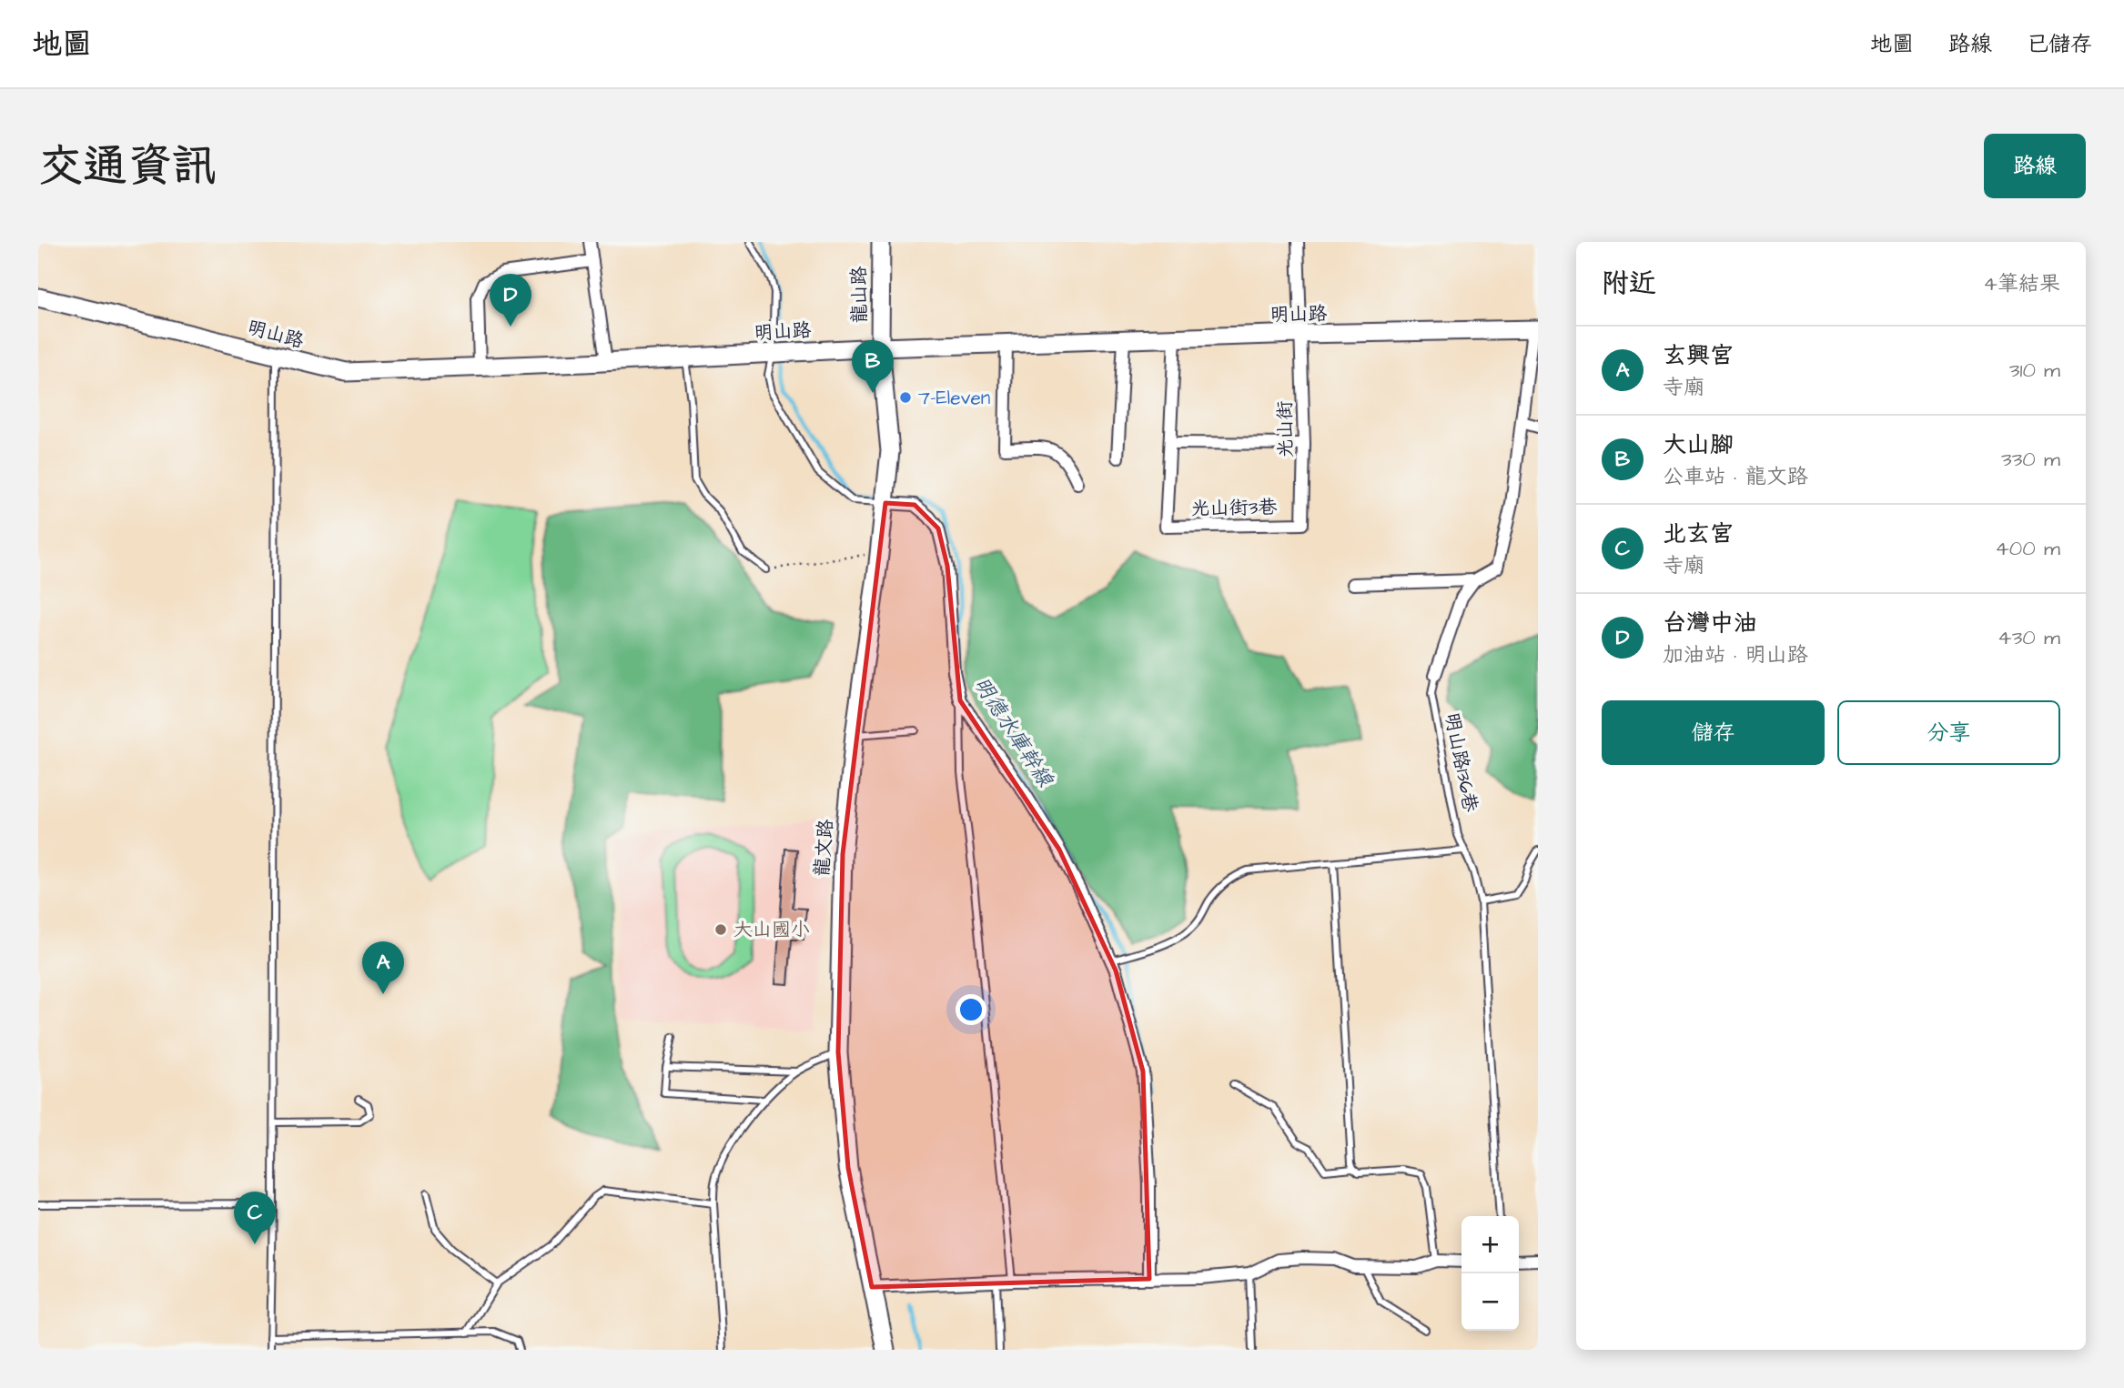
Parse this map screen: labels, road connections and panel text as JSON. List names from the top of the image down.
{
  "streets": {
    "street": [
      "龍山路",
      "明山路",
      "光山街",
      "光山街3巷",
      "明山路136巷",
      "龍文路"
    ]
  },
  "crossings": [
    ["龍山路", "明山路"],
    ["龍山路", "龍文路"],
    ["明山路", "光山街"],
    ["明山路", "明山路136巷"],
    ["明山路", "龍文路"],
    ["光山街", "光山街3巷"]
  ],
  "water": ["明德水庫幹線"],
  "places": ["7-Eleven", "大山國小"],
  "page": {
    "header": "地圖",
    "nav": ["地圖", "路線", "已儲存"],
    "title": "交通資訊",
    "buttons": [
      "路線",
      ["儲存", "分享"]
    ],
    "heading": ["附近", "4筆結果"],
    "pins": [
      "D",
      "B",
      "A",
      "C"
    ],
    "list": [
      {
        "mark": "A",
        "name": "玄興宮",
        "note": "寺廟",
        "value": "310 m"
      },
      {
        "mark": "B",
        "name": "大山腳",
        "note": "公車站 · 龍文路",
        "value": "330 m"
      },
      {
        "mark": "C",
        "name": "北玄宮",
        "note": "寺廟",
        "value": "400 m"
      },
      {
        "mark": "D",
        "name": "台灣中油",
        "note": "加油站 · 明山路",
        "value": "430 m"
      }
    ],
    "map_buttons": ["+", "−"]
  }
}
